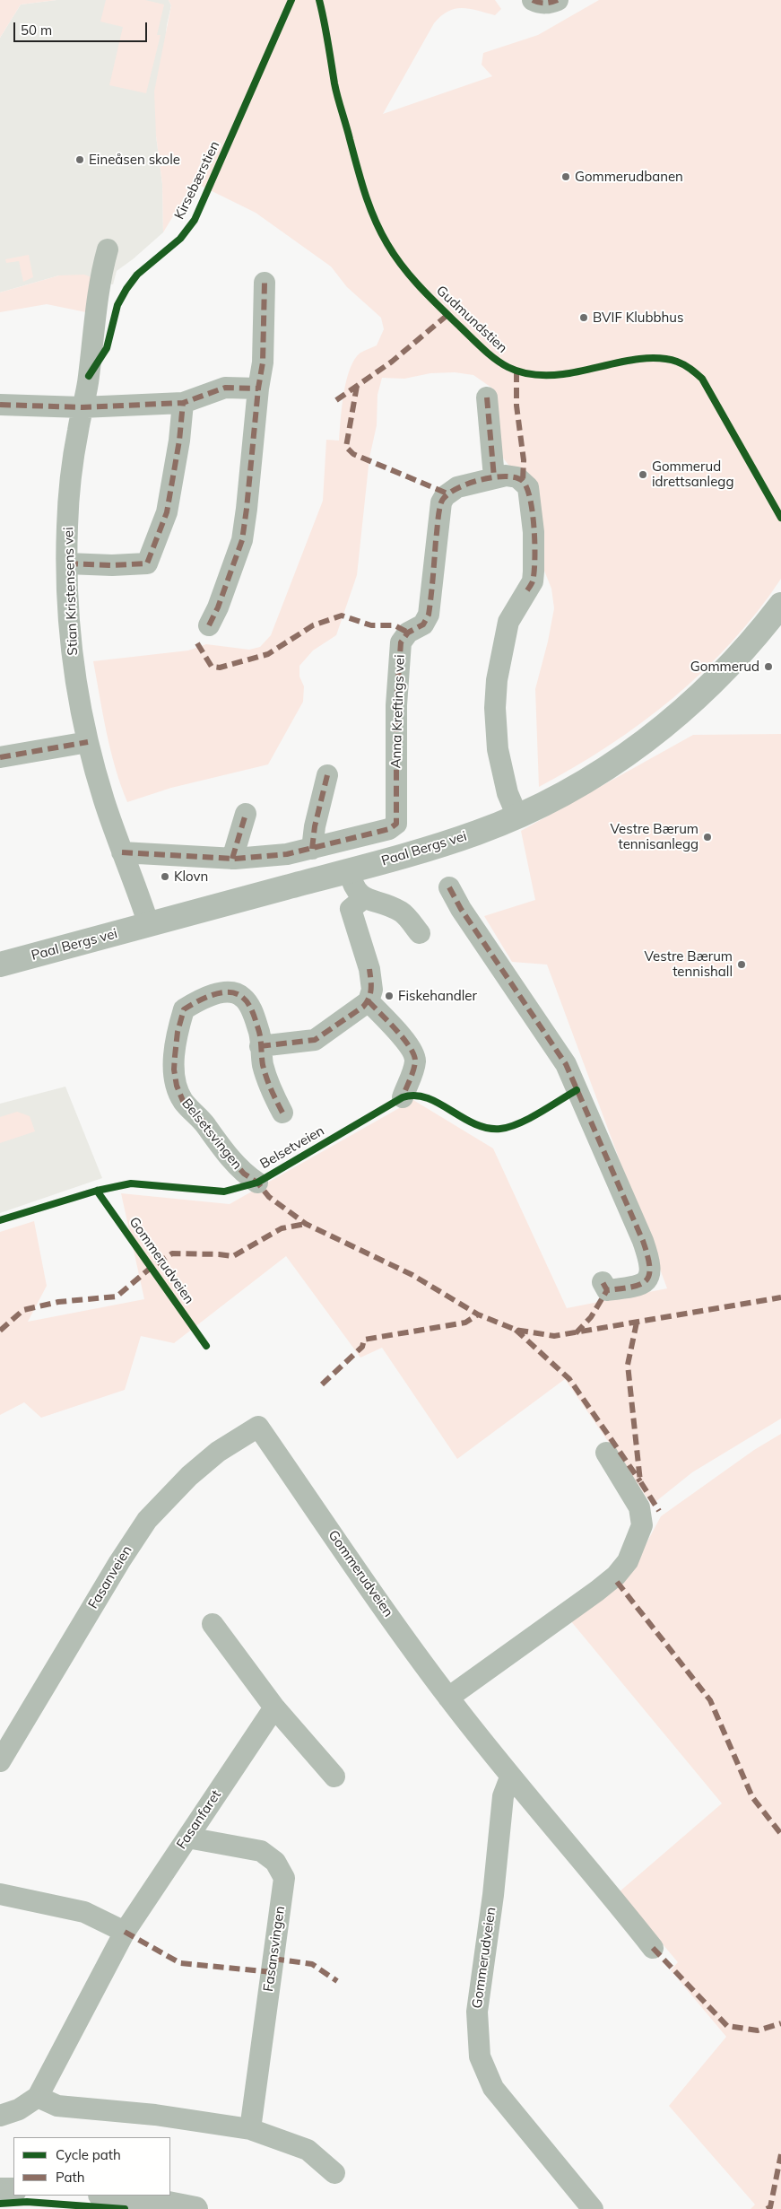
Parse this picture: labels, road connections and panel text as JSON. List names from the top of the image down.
{
  "streets": {
    "street": [
      "Stian Kristensens vei",
      "Anna Kreftings vei",
      "Paal Bergs vei",
      "Belsetsvingen",
      "Gommerudveien",
      "Fasanveien",
      "Fasanfaret",
      "Fasansvingen"
    ],
    "cycle path": ["Kirsebærstien", "Gudmundstien", "Belsetveien"]
  },
  "crossings": [
    ["Stian Kristensens vei", "Paal Bergs vei"],
    ["Anna Kreftings vei", "Paal Bergs vei"],
    ["Gommerudveien", "Fasanveien"],
    ["Fasanfaret", "Fasansvingen"]
  ],
  "places": [
    "Eineåsen skole",
    "Gommerudbanen",
    "BVIF Klubbhus",
    "Gommerud idrettsanlegg",
    "Gommerud",
    "Vestre Bærum tennisanlegg",
    "Klovn",
    "Vestre Bærum tennishall",
    "Fiskehandler"
  ],
  "legend": ["Cycle path", "Path"],
  "scale_bar": "50 m"
}
